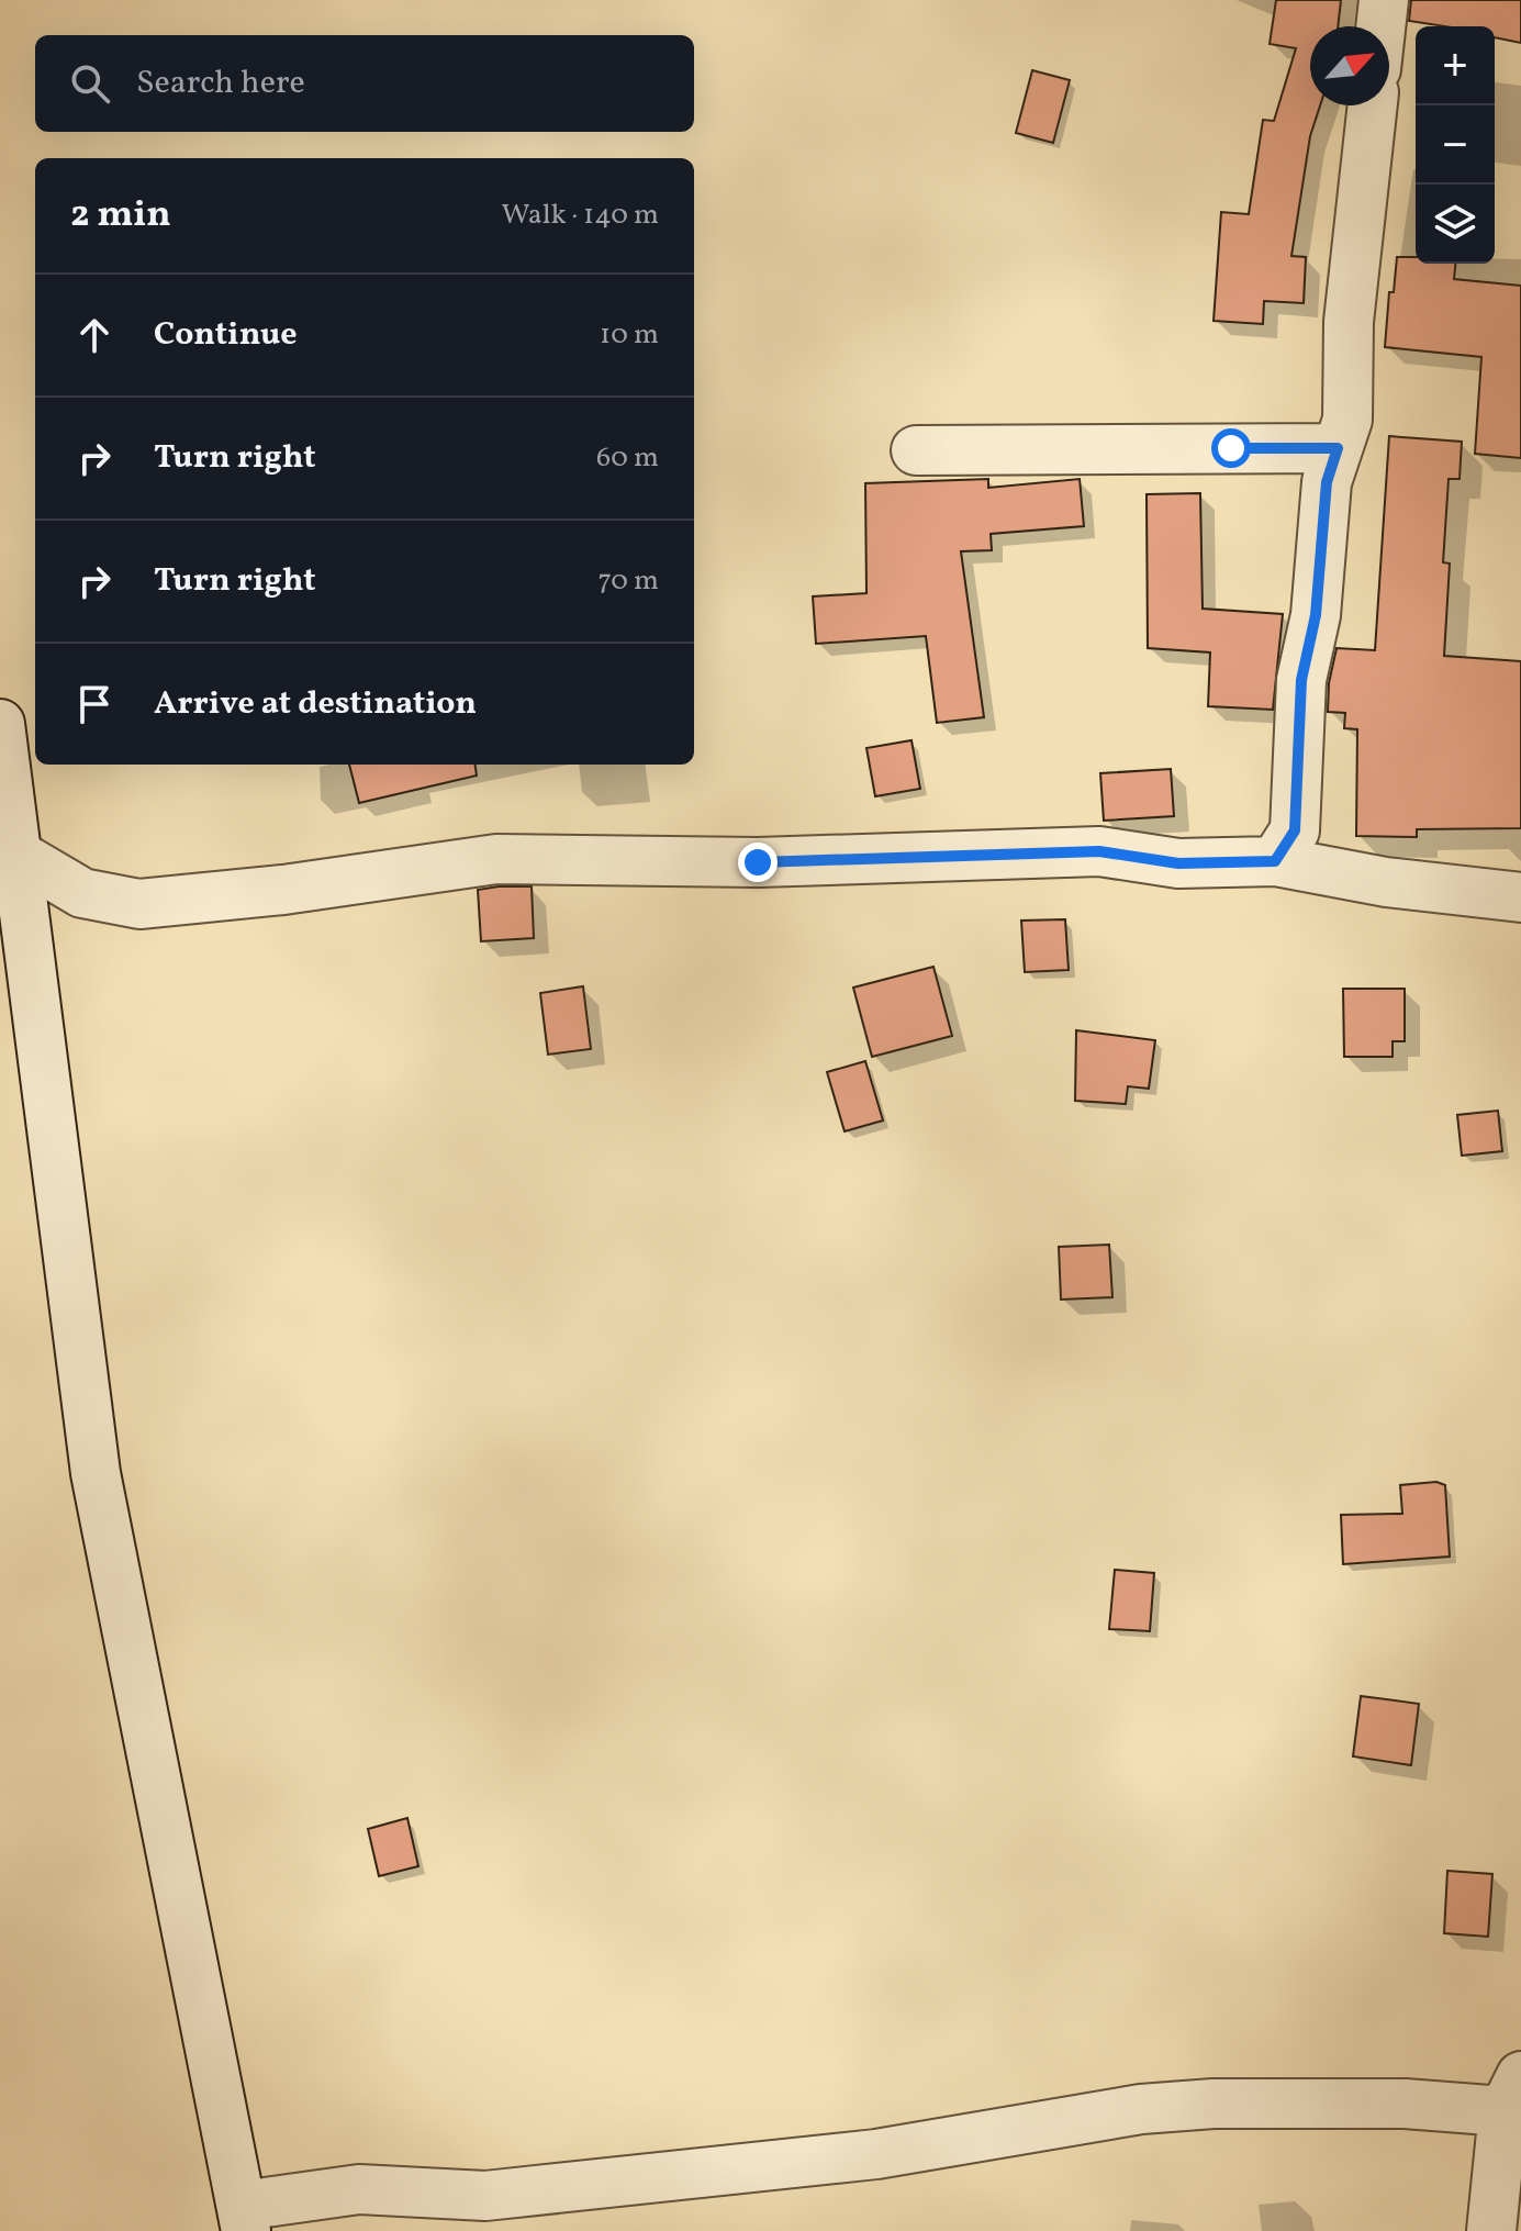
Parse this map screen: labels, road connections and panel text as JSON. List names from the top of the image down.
{
  "north": "top right",
  "page": {
    "map_buttons": ["+", "−"],
    "search": "Search here",
    "heading": ["2 min", "Walk · 140 m"],
    "list": [
      ["Continue", "10 m"],
      ["Turn right", "60 m"],
      ["Turn right", "70 m"],
      "Arrive at destination"
    ]
  }
}
